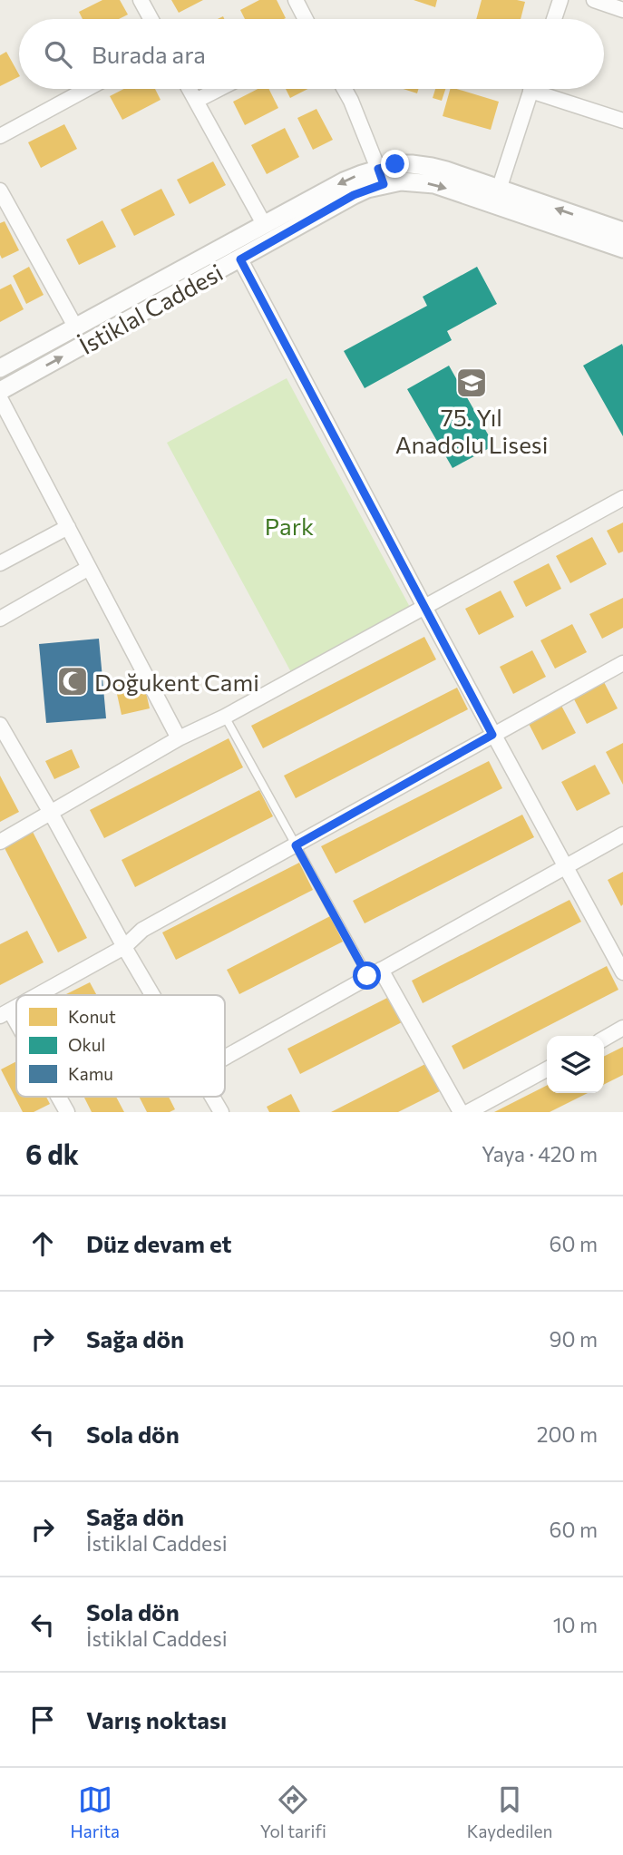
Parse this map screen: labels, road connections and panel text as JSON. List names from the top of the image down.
{
  "streets": {
    "street": ["İstiklal Caddesi"]
  },
  "parks": ["Park"],
  "places": {
    "school or university": ["75. Yıl Anadolu Lisesi"],
    "mosque": ["Doğukent Cami"]
  },
  "legend": ["Konut", "Okul", "Kamu"],
  "page": {
    "search": "Burada ara",
    "heading": ["6 dk", "Yaya · 420 m"],
    "list": [
      ["Düz devam et", "60 m"],
      ["Sağa dön", "90 m"],
      ["Sola dön", "200 m"],
      ["Sağa dön", "İstiklal Caddesi", "60 m"],
      ["Sola dön", "İstiklal Caddesi", "10 m"],
      "Varış noktası"
    ],
    "nav": ["Harita", "Yol tarifi", "Kaydedilen"]
  }
}
